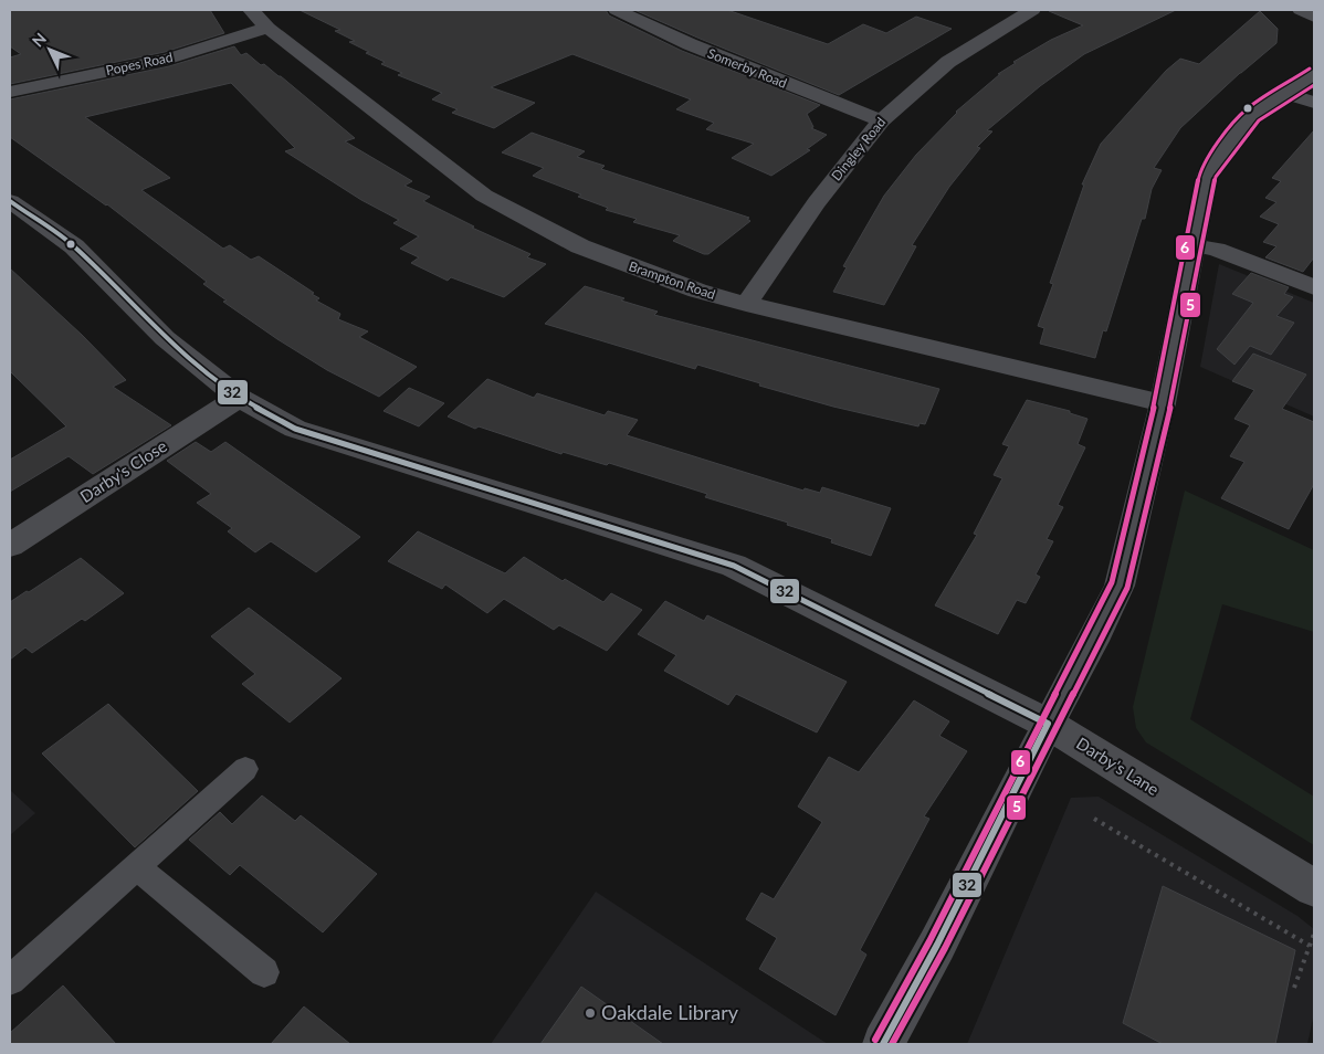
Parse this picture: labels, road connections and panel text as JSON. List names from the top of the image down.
{
  "streets": {
    "street": [
      "Popes Road",
      "Somerby Road",
      "Dingley Road",
      "Brampton Road",
      "Darby's Close",
      "Darby's Lane"
    ]
  },
  "crossings": [
    ["Popes Road", "Brampton Road"],
    ["Somerby Road", "Dingley Road"],
    ["Dingley Road", "Brampton Road"],
    ["Darby's Close", "Darby's Lane"]
  ],
  "places": ["Oakdale Library"],
  "lines": ["transit line 6", "transit line 5", "transit line 32"],
  "north": "top left"
}
